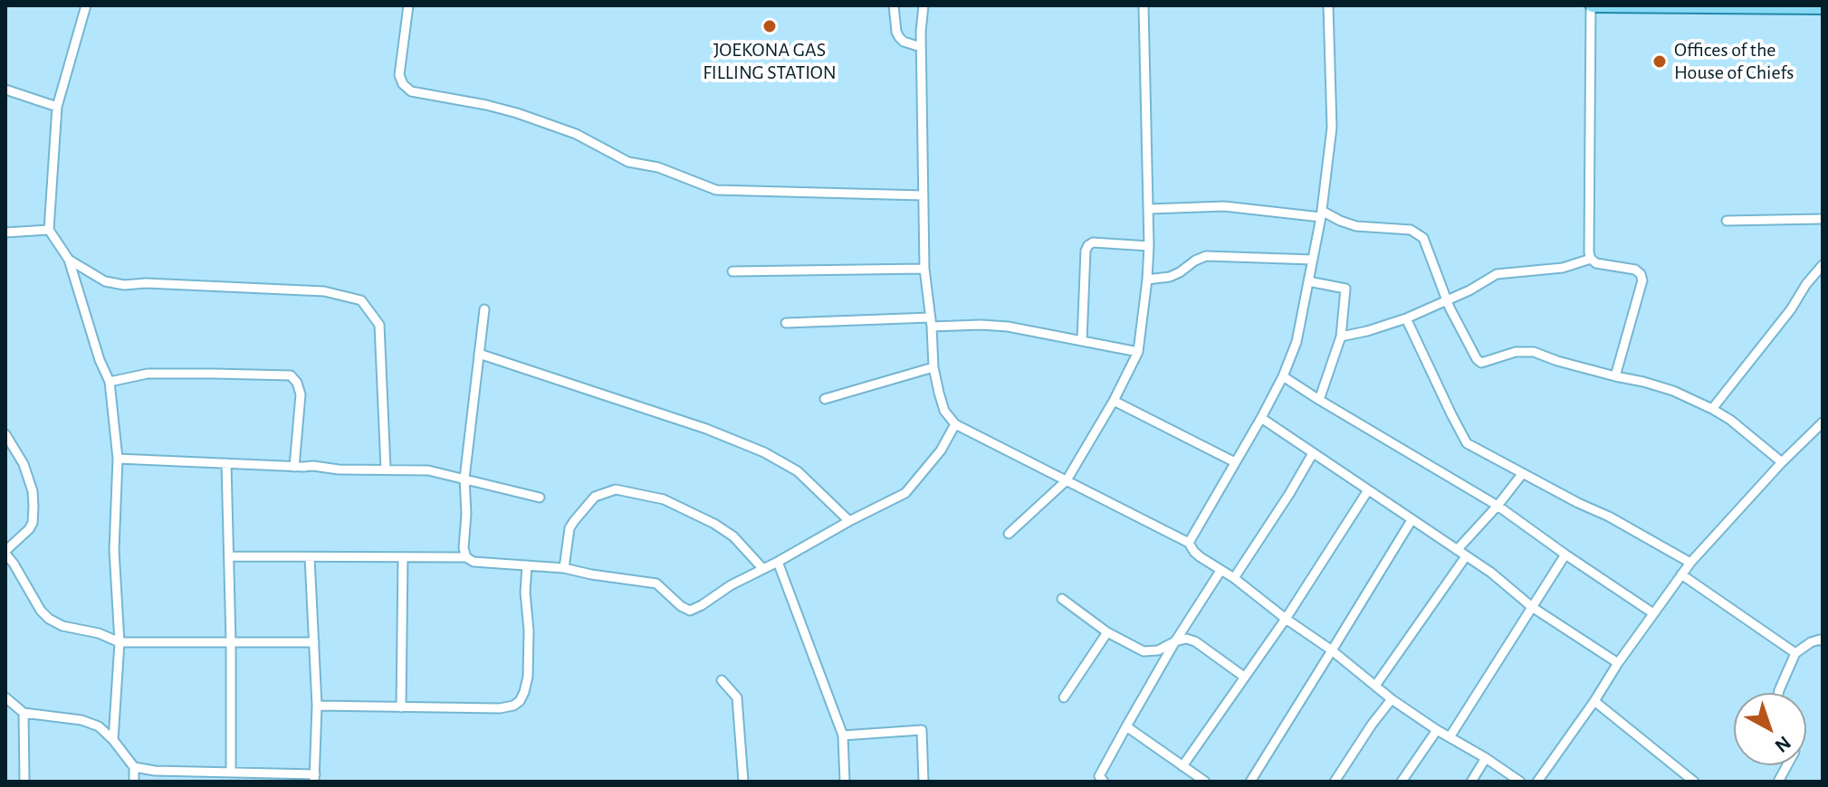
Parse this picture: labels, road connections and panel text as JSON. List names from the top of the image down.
{
  "places": ["JOEKONA GAS FILLING STATION", "Offices of the House of Chiefs"],
  "north": "bottom right"
}
